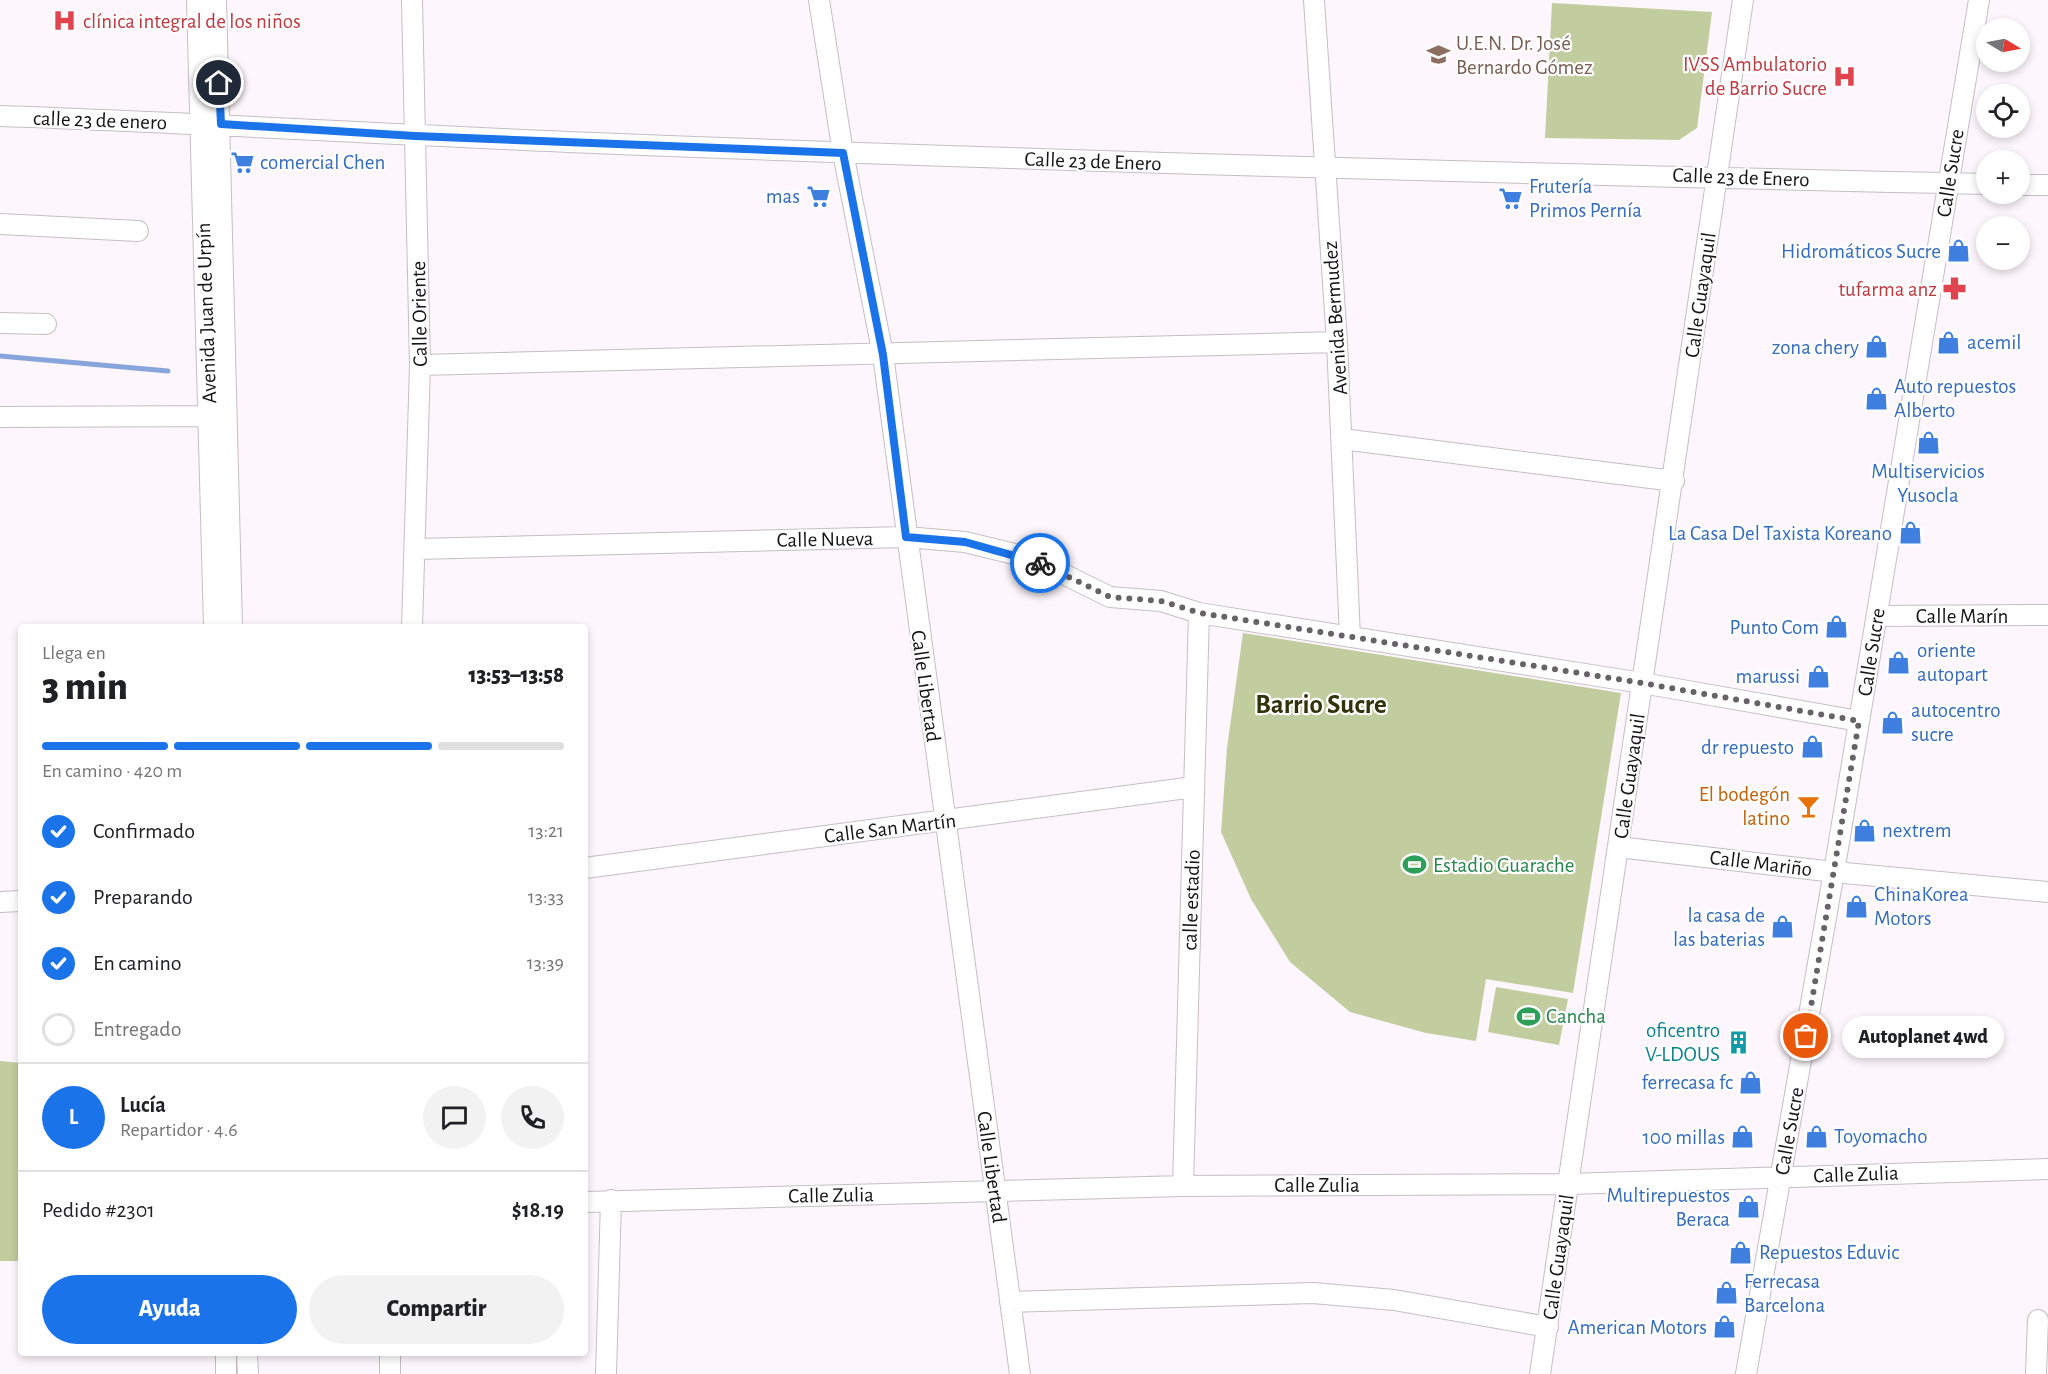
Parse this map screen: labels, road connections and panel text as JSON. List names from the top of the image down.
{
  "streets": {
    "street": [
      "calle 23 de enero",
      "Calle 23 de Enero",
      "Calle Sucre",
      "Calle Guayaquil",
      "Avenida Juan de Urpín",
      "Calle Oriente",
      "Avenida Bermudez",
      "Calle Nueva",
      "Calle Marín",
      "Calle Libertad",
      "Calle San Martín",
      "Calle Mariño",
      "calle estadio",
      "Calle Zulia"
    ]
  },
  "crossings": [
    ["calle 23 de enero", "Calle 23 de Enero"],
    ["calle 23 de enero", "Avenida Juan de Urpín"],
    ["Calle 23 de Enero", "Calle Sucre"],
    ["Calle 23 de Enero", "Calle Guayaquil"],
    ["Calle 23 de Enero", "Avenida Juan de Urpín"],
    ["Calle 23 de Enero", "Calle Oriente"],
    ["Calle 23 de Enero", "Avenida Bermudez"],
    ["Calle 23 de Enero", "Calle Libertad"],
    ["Calle Sucre", "Calle Nueva"],
    ["Calle Sucre", "Calle Marín"],
    ["Calle Sucre", "Calle Mariño"],
    ["Calle Sucre", "Calle Zulia"],
    ["Calle Guayaquil", "Calle Nueva"],
    ["Calle Guayaquil", "Calle Mariño"],
    ["Calle Guayaquil", "Calle Zulia"],
    ["Calle Oriente", "Calle Nueva"],
    ["Avenida Bermudez", "Calle Nueva"],
    ["Calle Nueva", "Calle Libertad"],
    ["Calle Nueva", "calle estadio"],
    ["Calle Libertad", "Calle San Martín"],
    ["Calle Libertad", "Calle Zulia"],
    ["Calle San Martín", "calle estadio"],
    ["calle estadio", "Calle Zulia"]
  ],
  "districts": ["Barrio Sucre"],
  "places": {
    "hospital": ["clínica integral de los niños", "IVSS Ambulatorio de Barrio Sucre"],
    "school or university": ["U.E.N. Dr. José Bernardo Gómez"],
    "supermarket": ["comercial Chen", "mas", "Frutería Primos Pernía"],
    "shop": [
      "Hidromáticos Sucre",
      "acemil",
      "zona chery",
      "Auto repuestos Alberto",
      "Multiservicios Yusocla",
      "La Casa Del Taxista Koreano",
      "Punto Com",
      "oriente autopart",
      "marussi",
      "autocentro sucre",
      "dr repuesto",
      "nextrem",
      "ChinaKorea Motors",
      "la casa de las baterias",
      "ferrecasa fc",
      "Toyomacho",
      "100 millas",
      "Multirepuestos Beraca",
      "Repuestos Eduvic",
      "Ferrecasa Barcelona",
      "American Motors"
    ],
    "pharmacy": ["tufarma anz"],
    "bar": ["El bodegón latino"],
    "sports": ["Estadio Guarache", "Cancha"],
    "other": ["Autoplanet 4wd"],
    "building": ["oficentro V-LDOUS"]
  },
  "north": "right",
  "page": {
    "map_buttons": ["+", "−"],
    "heading": ["3 min", "Llega en", "13:53–13:58"],
    "panel": [
      "Lucía",
      "Repartidor · 4.6",
      "Pedido #2301",
      "$18.19"
    ],
    "bar": "En camino · 420 m",
    "list": [
      ["Confirmado", "13:21"],
      ["Preparando", "13:33"],
      ["En camino", "13:39"],
      "Entregado"
    ],
    "bubble": "Autoplanet 4wd",
    "round": "L",
    "buttons": ["Ayuda", "Compartir"]
  }
}
